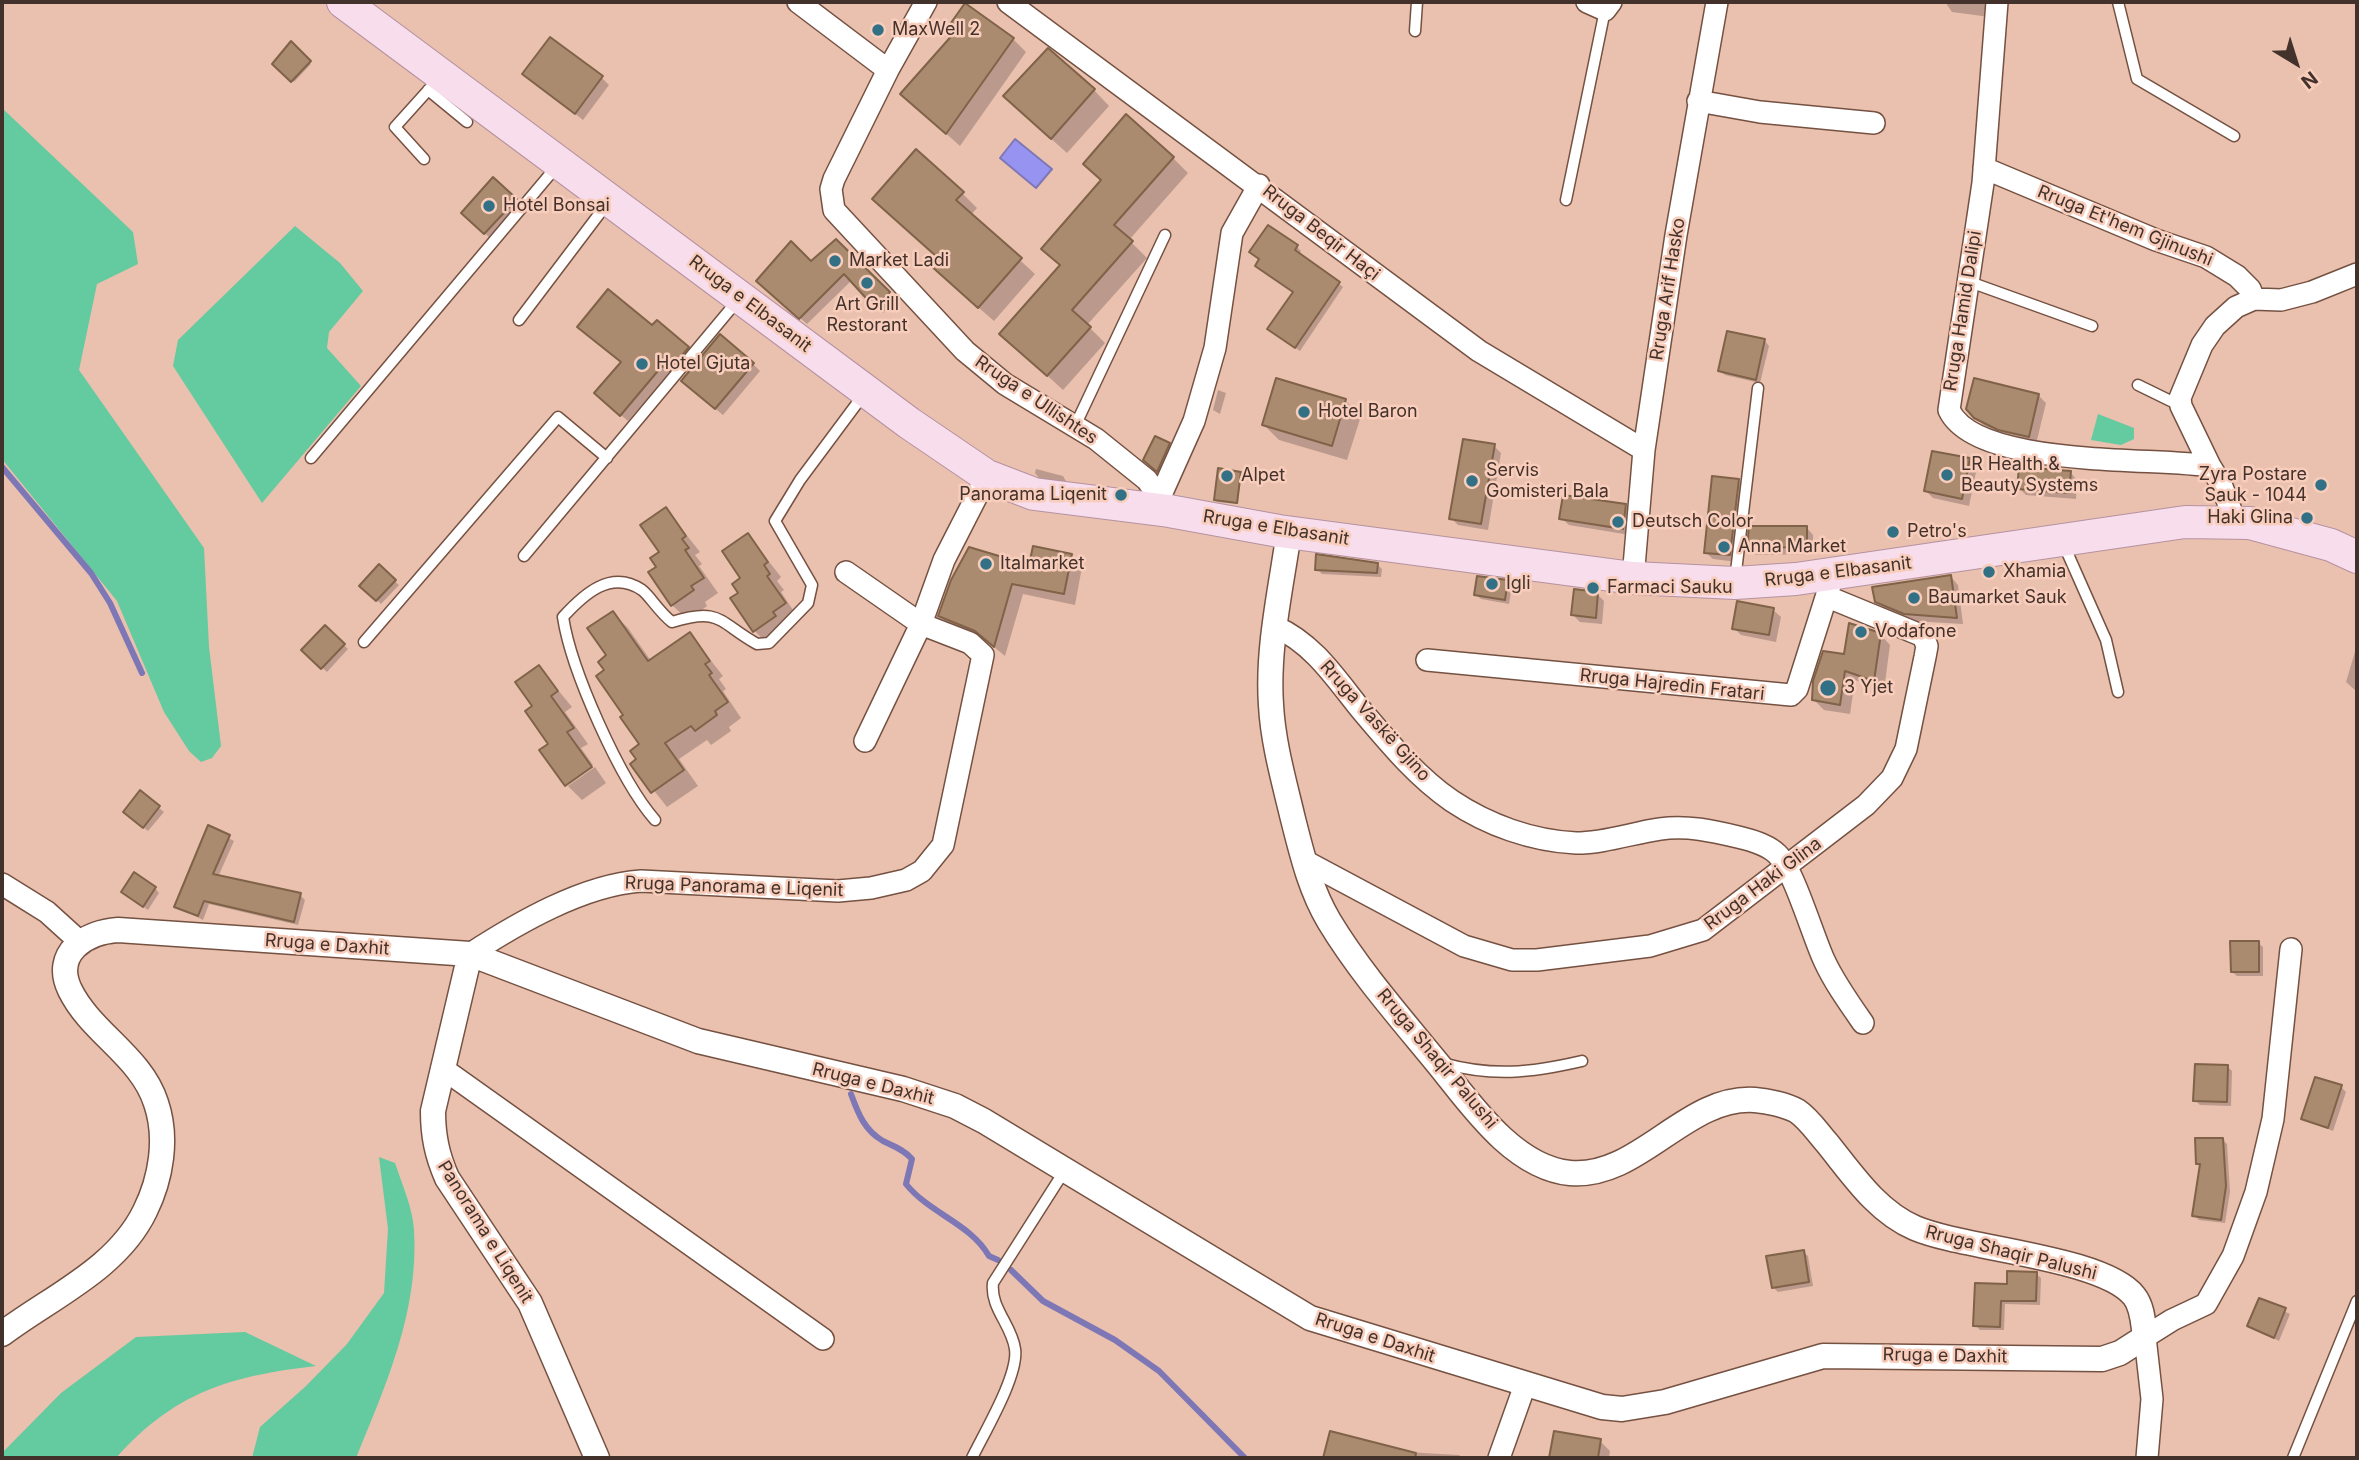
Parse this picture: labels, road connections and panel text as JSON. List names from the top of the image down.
{
  "streets": {
    "main road": ["Rruga e Elbasanit"],
    "street": [
      "Rruga Et'hem Gjinushi",
      "Rruga Beqir Haçi",
      "Rruga Arif Hasko",
      "Rruga Hamid Dalipi",
      "Rruga e Ullishtes",
      "Rruga Hajredin Fratari",
      "Rruga Vaskë Gjino",
      "Rruga Haki Glina",
      "Rruga Panorama e Liqenit",
      "Rruga e Daxhit",
      "Rruga Shaqir Palushi",
      "Panorama e Liqenit"
    ]
  },
  "crossings": [
    ["Rruga Et'hem Gjinushi", "Rruga Hamid Dalipi"],
    ["Rruga Beqir Haçi", "Rruga Arif Hasko"],
    ["Rruga Arif Hasko", "Rruga e Elbasanit"],
    ["Rruga e Elbasanit", "Rruga e Ullishtes"],
    ["Rruga e Elbasanit", "Rruga Hajredin Fratari"],
    ["Rruga e Elbasanit", "Rruga Haki Glina"],
    ["Rruga e Elbasanit", "Rruga Shaqir Palushi"],
    ["Rruga Hajredin Fratari", "Rruga Haki Glina"],
    ["Rruga Vaskë Gjino", "Rruga Haki Glina"],
    ["Rruga Vaskë Gjino", "Rruga Shaqir Palushi"],
    ["Rruga Haki Glina", "Rruga Shaqir Palushi"],
    ["Rruga Panorama e Liqenit", "Rruga e Daxhit"],
    ["Rruga Panorama e Liqenit", "Panorama e Liqenit"],
    ["Rruga e Daxhit", "Rruga Shaqir Palushi"],
    ["Rruga e Daxhit", "Panorama e Liqenit"]
  ],
  "places": [
    "MaxWell 2",
    "Hotel Bonsai",
    "Market Ladi",
    "Art Grill Restorant",
    "Hotel Gjuta",
    "Hotel Baron",
    "LR Health & Beauty Systems",
    "Alpet",
    "Servis Gomisteri Bala",
    "Zyra Postare Sauk - 1044",
    "Panorama Liqenit",
    "Haki Glina",
    "Deutsch Color",
    "Petro's",
    "Anna Market",
    "Italmarket",
    "Xhamia",
    "Igli",
    "Farmaci Sauku",
    "Baumarket Sauk",
    "Vodafone",
    "3 Yjet"
  ],
  "north": "bottom right"
}
